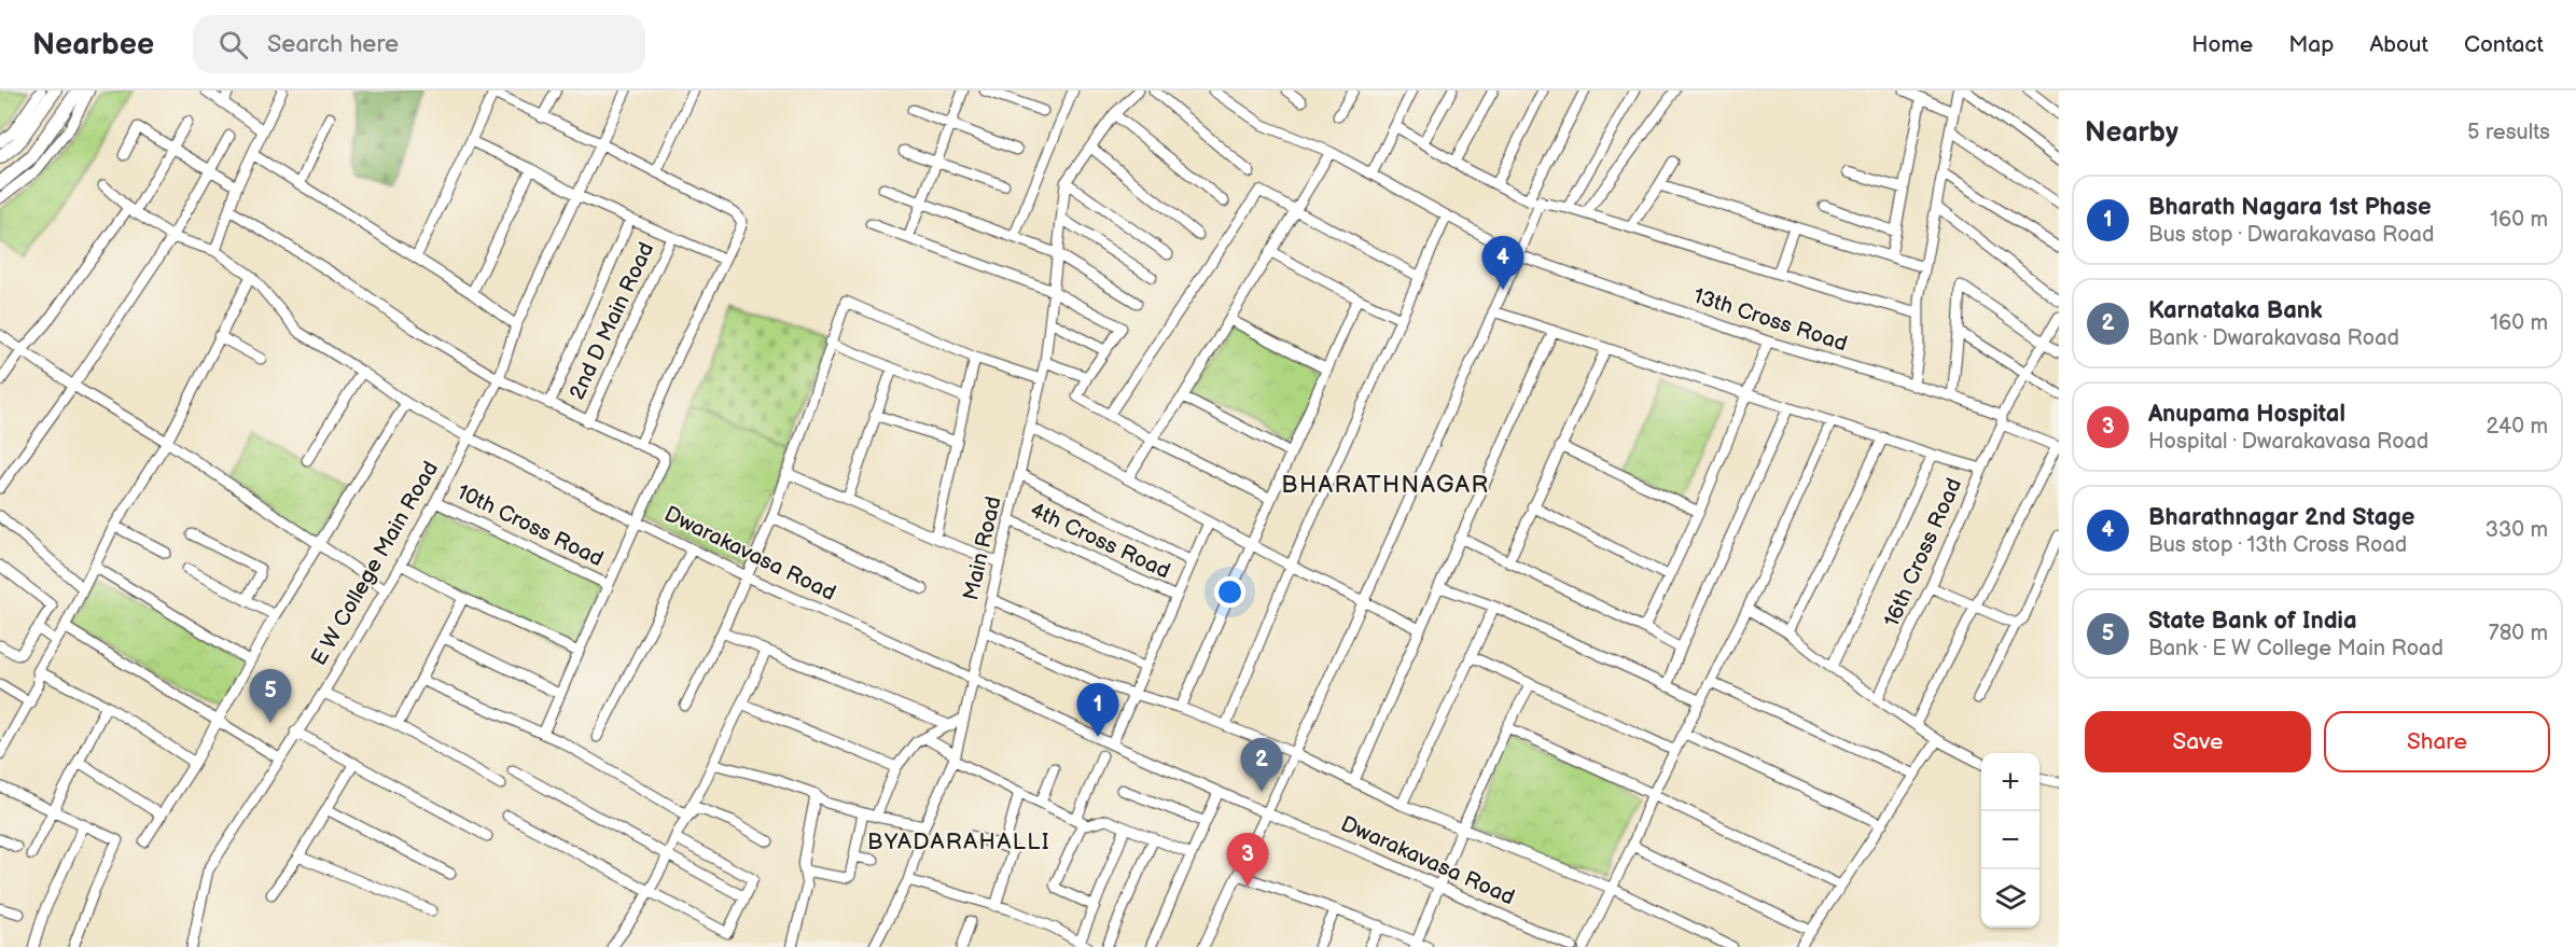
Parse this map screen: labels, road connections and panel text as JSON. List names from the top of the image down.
{
  "streets": {
    "street": [
      "13th Cross Road",
      "2nd D Main Road",
      "10th Cross Road",
      "4th Cross Road",
      "Main Road",
      "16th Cross Road",
      "Dwarakavasa Road",
      "E W College Main Road"
    ]
  },
  "crossings": [
    ["13th Cross Road", "16th Cross Road"],
    ["10th Cross Road", "E W College Main Road"],
    ["4th Cross Road", "Main Road"],
    ["Main Road", "Dwarakavasa Road"],
    ["Dwarakavasa Road", "E W College Main Road"]
  ],
  "districts": ["BHARATHNAGAR", "BYADARAHALLI"],
  "page": {
    "header": "Nearbee",
    "search": "Search here",
    "nav": [
      "Home",
      "Map",
      "About",
      "Contact"
    ],
    "heading": ["Nearby", "5 results"],
    "list": [
      {
        "mark": "1",
        "name": "Bharath Nagara 1st Phase",
        "note": "Bus stop · Dwarakavasa Road",
        "value": "160 m"
      },
      {
        "mark": "2",
        "name": "Karnataka Bank",
        "note": "Bank · Dwarakavasa Road",
        "value": "160 m"
      },
      {
        "mark": "3",
        "name": "Anupama Hospital",
        "note": "Hospital · Dwarakavasa Road",
        "value": "240 m"
      },
      {
        "mark": "4",
        "name": "Bharathnagar 2nd Stage",
        "note": "Bus stop · 13th Cross Road",
        "value": "330 m"
      },
      {
        "mark": "5",
        "name": "State Bank of India",
        "note": "Bank · E W College Main Road",
        "value": "780 m"
      }
    ],
    "pins": [
      "4",
      "5",
      "1",
      "2",
      "3"
    ],
    "buttons": ["Save", "Share"],
    "map_buttons": ["+", "−"]
  }
}
